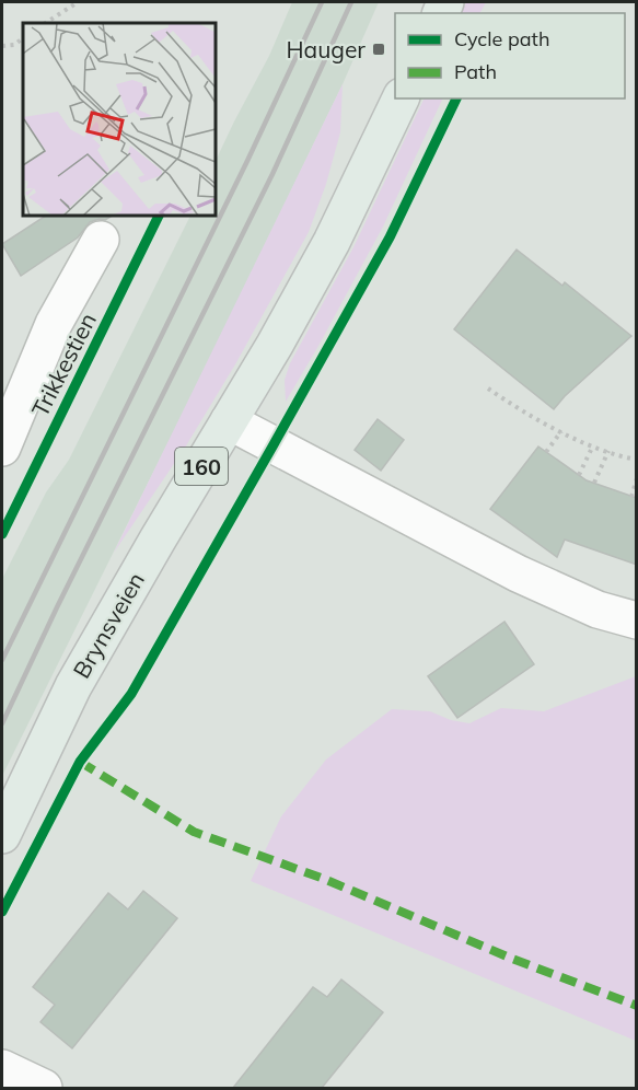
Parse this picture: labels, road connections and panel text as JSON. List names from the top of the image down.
{
  "streets": {
    "main road": ["160", "Brynsveien"],
    "cycle path": ["Trikkestien"]
  },
  "places": {
    "transit": ["Hauger"]
  },
  "legend": ["Cycle path", "Path"]
}
